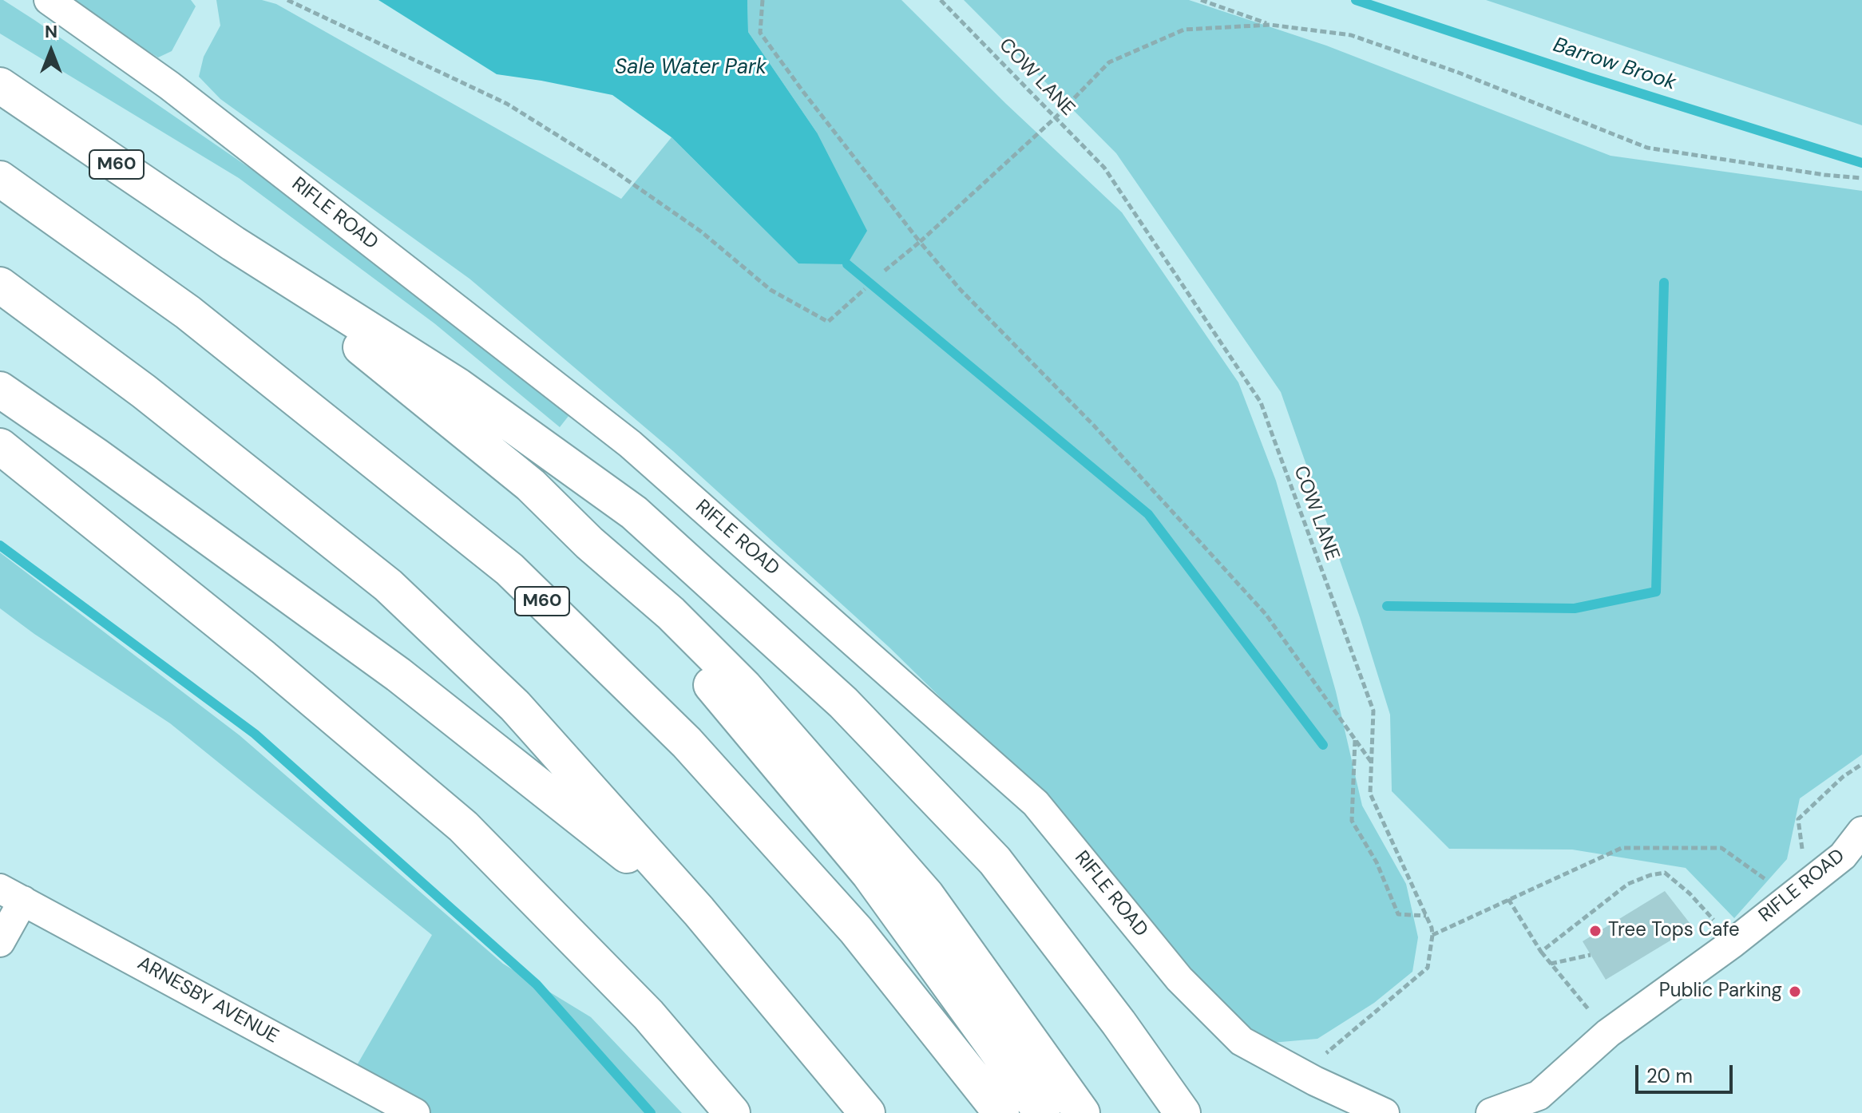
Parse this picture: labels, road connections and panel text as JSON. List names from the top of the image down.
{
  "streets": {
    "highway": ["M60"],
    "street": ["RIFLE ROAD", "ARNESBY AVENUE"],
    "path": ["COW LANE"]
  },
  "crossings": [
    ["COW LANE", "RIFLE ROAD"]
  ],
  "water": ["Barrow Brook", "Sale Water Park"],
  "places": ["Tree Tops Cafe", "Public Parking"],
  "scale_bar": "20 m",
  "north": "top"
}
